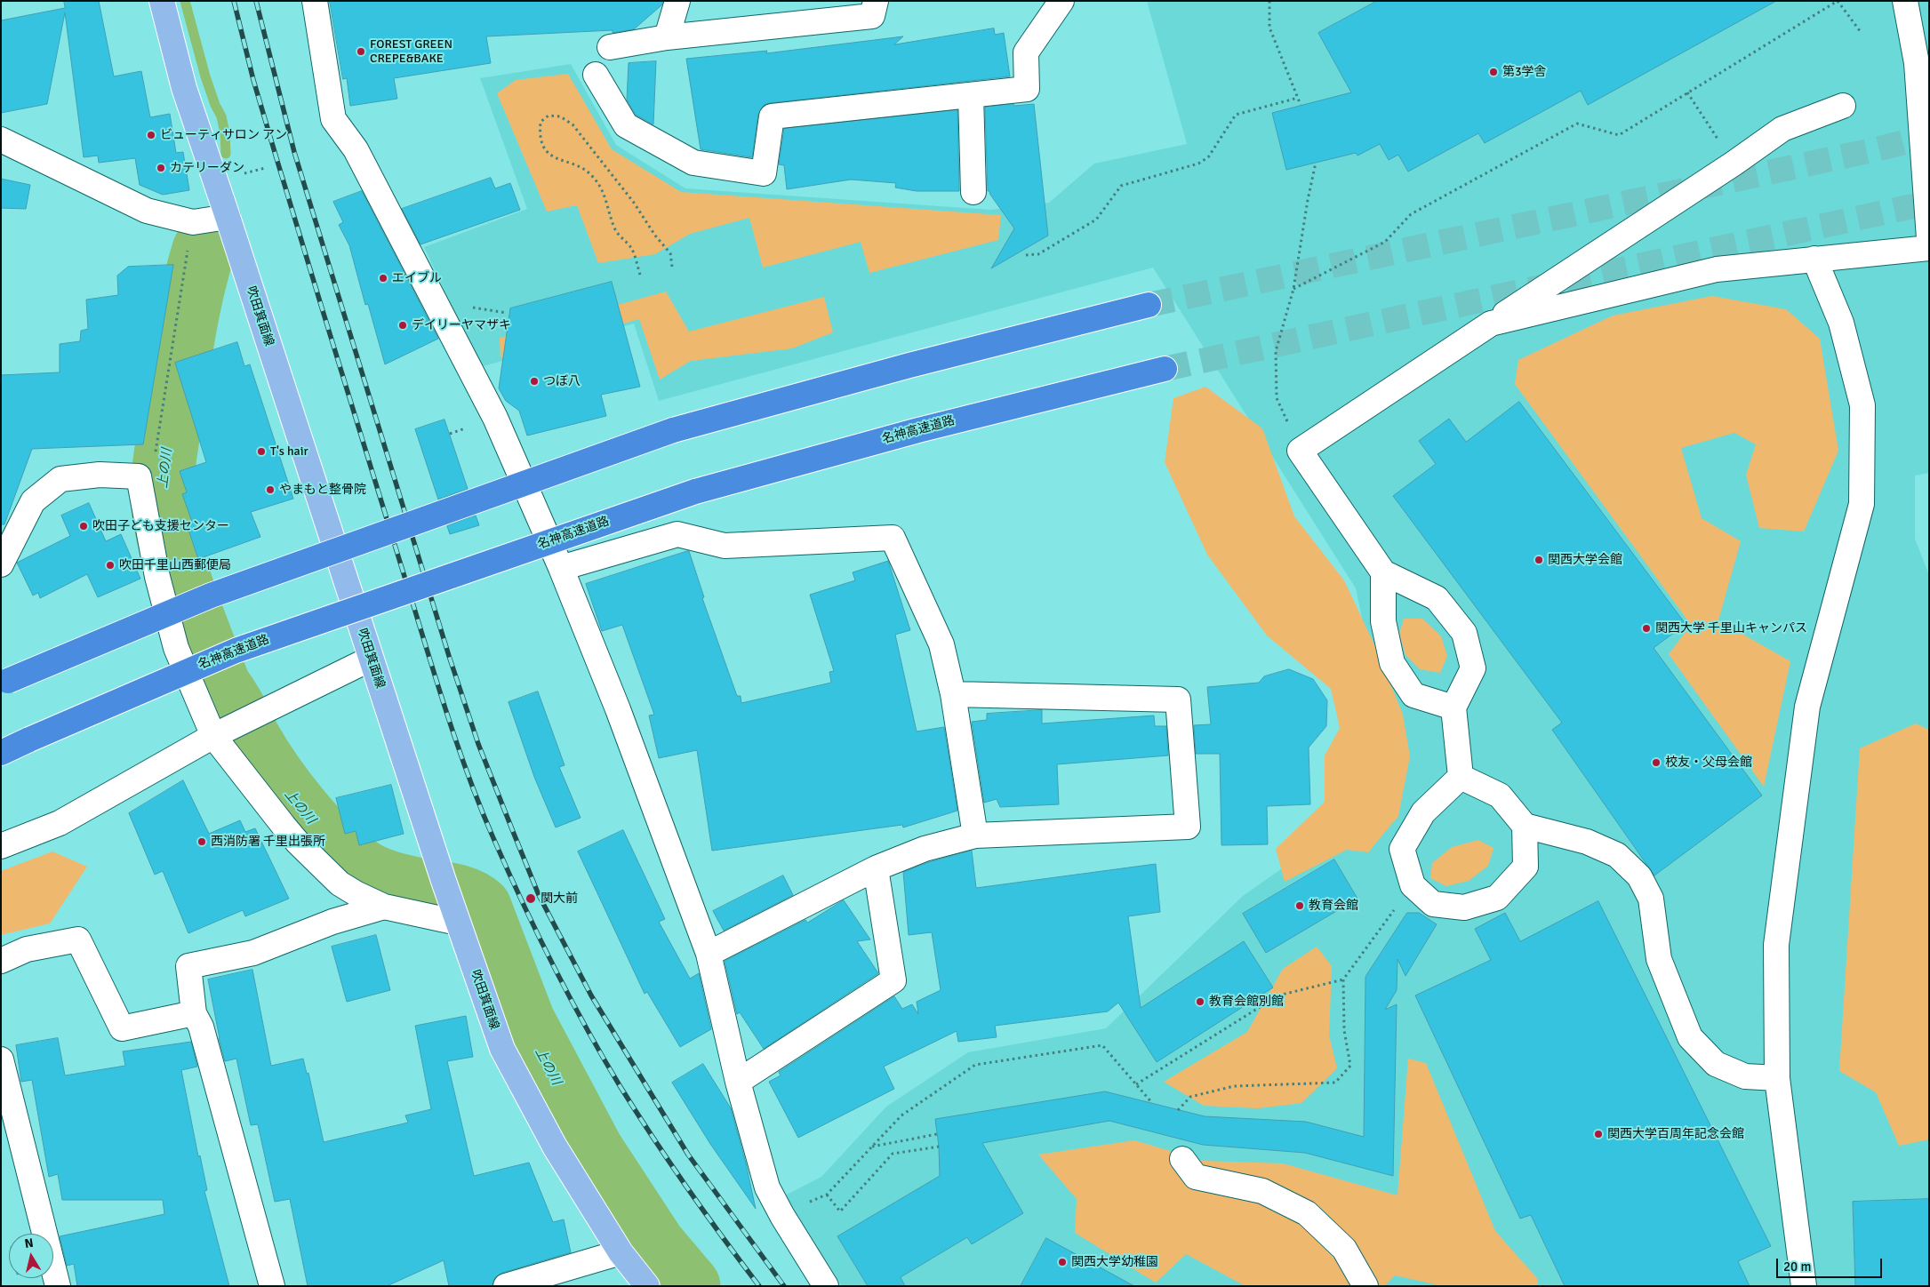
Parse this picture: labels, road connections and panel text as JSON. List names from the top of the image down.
{
  "streets": {
    "highway": ["名神高速道路"],
    "main road": ["吹田箕面線"]
  },
  "water": ["上の川"],
  "places": [
    "FOREST GREEN CREPE&BAKE",
    "第3学舎",
    "ビューティサロン アン",
    "カテリーダン",
    "エイブル",
    "デイリーヤマザキ",
    "つぼ八",
    "T's hair",
    "やまもと整骨院",
    "吹田子ども支援センター",
    "関西大学会館",
    "吹田千里山西郵便局",
    "関西大学 千里山キャンパス",
    "校友・父母会館",
    "西消防署 千里出張所",
    "関大前",
    "教育会館",
    "教育会館別館",
    "関西大学百周年記念会館",
    "関西大学幼稚園"
  ],
  "scale_bar": "20 m",
  "north": "top"
}
